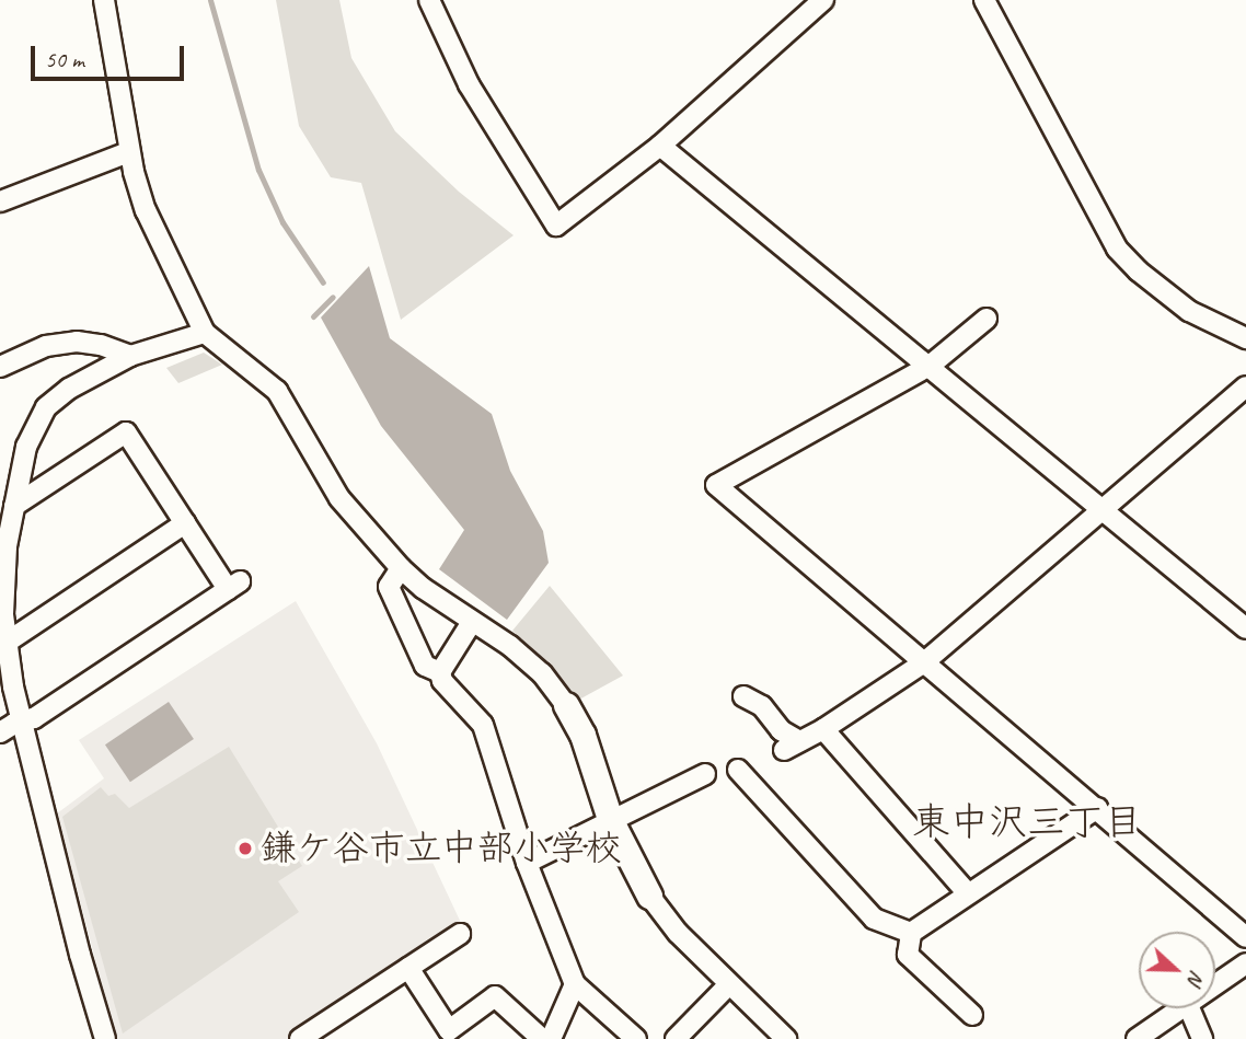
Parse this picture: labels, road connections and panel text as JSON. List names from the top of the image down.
{
  "districts": ["東中沢三丁目"],
  "places": ["鎌ケ谷市立中部小学校"],
  "scale_bar": "50 m",
  "north": "right"
}
